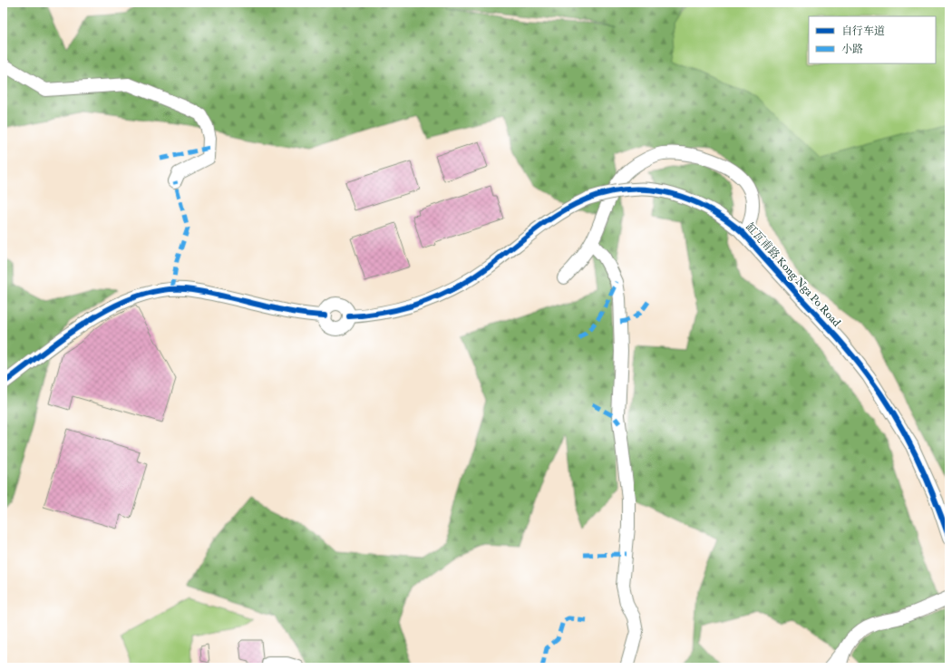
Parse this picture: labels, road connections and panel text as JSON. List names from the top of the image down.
{
  "streets": {
    "street": ["缸瓦甫路 Kong Nga Po Road"]
  },
  "legend": ["自行车道", "小路"]
}
